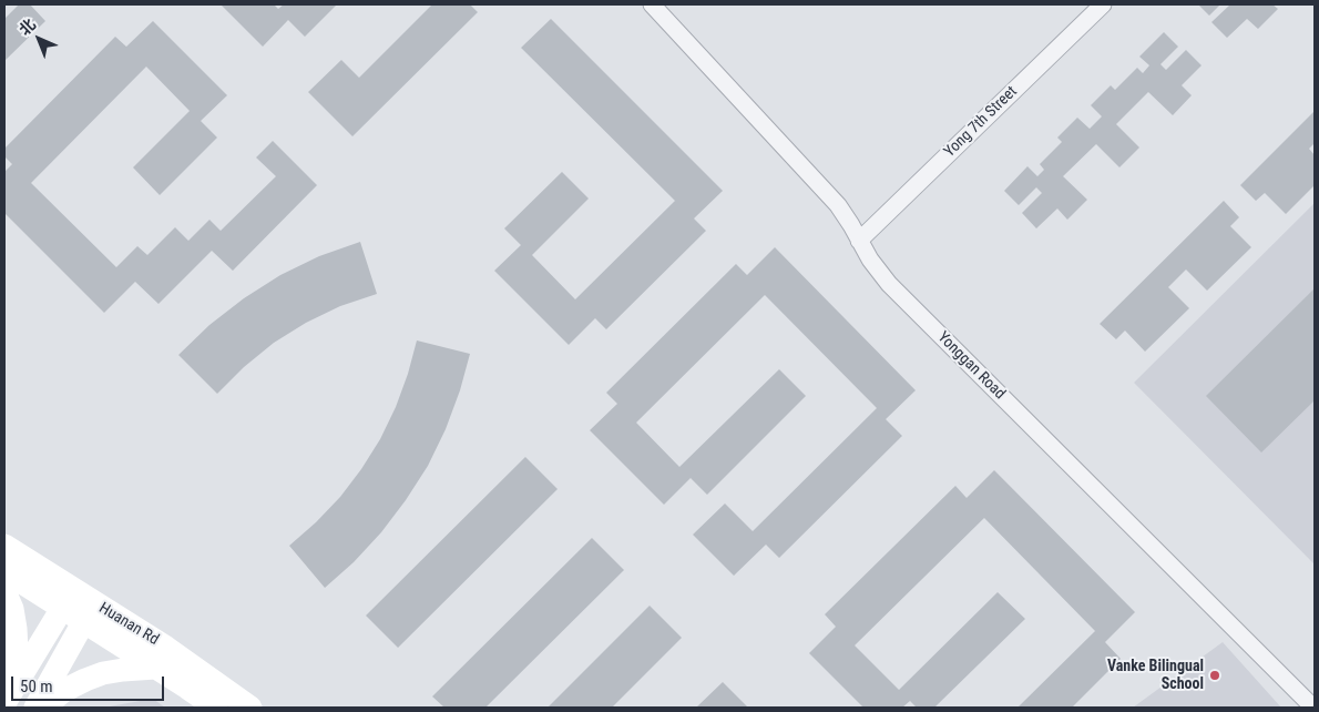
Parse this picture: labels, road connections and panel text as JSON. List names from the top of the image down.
{
  "streets": {
    "main road": ["Huanan Rd"],
    "street": ["Yong 7th Street", "Yonggan Road"]
  },
  "crossings": [
    ["Yong 7th Street", "Yonggan Road"]
  ],
  "places": ["Vanke Bilingual School"],
  "scale_bar": "50 m",
  "north": "top left"
}
